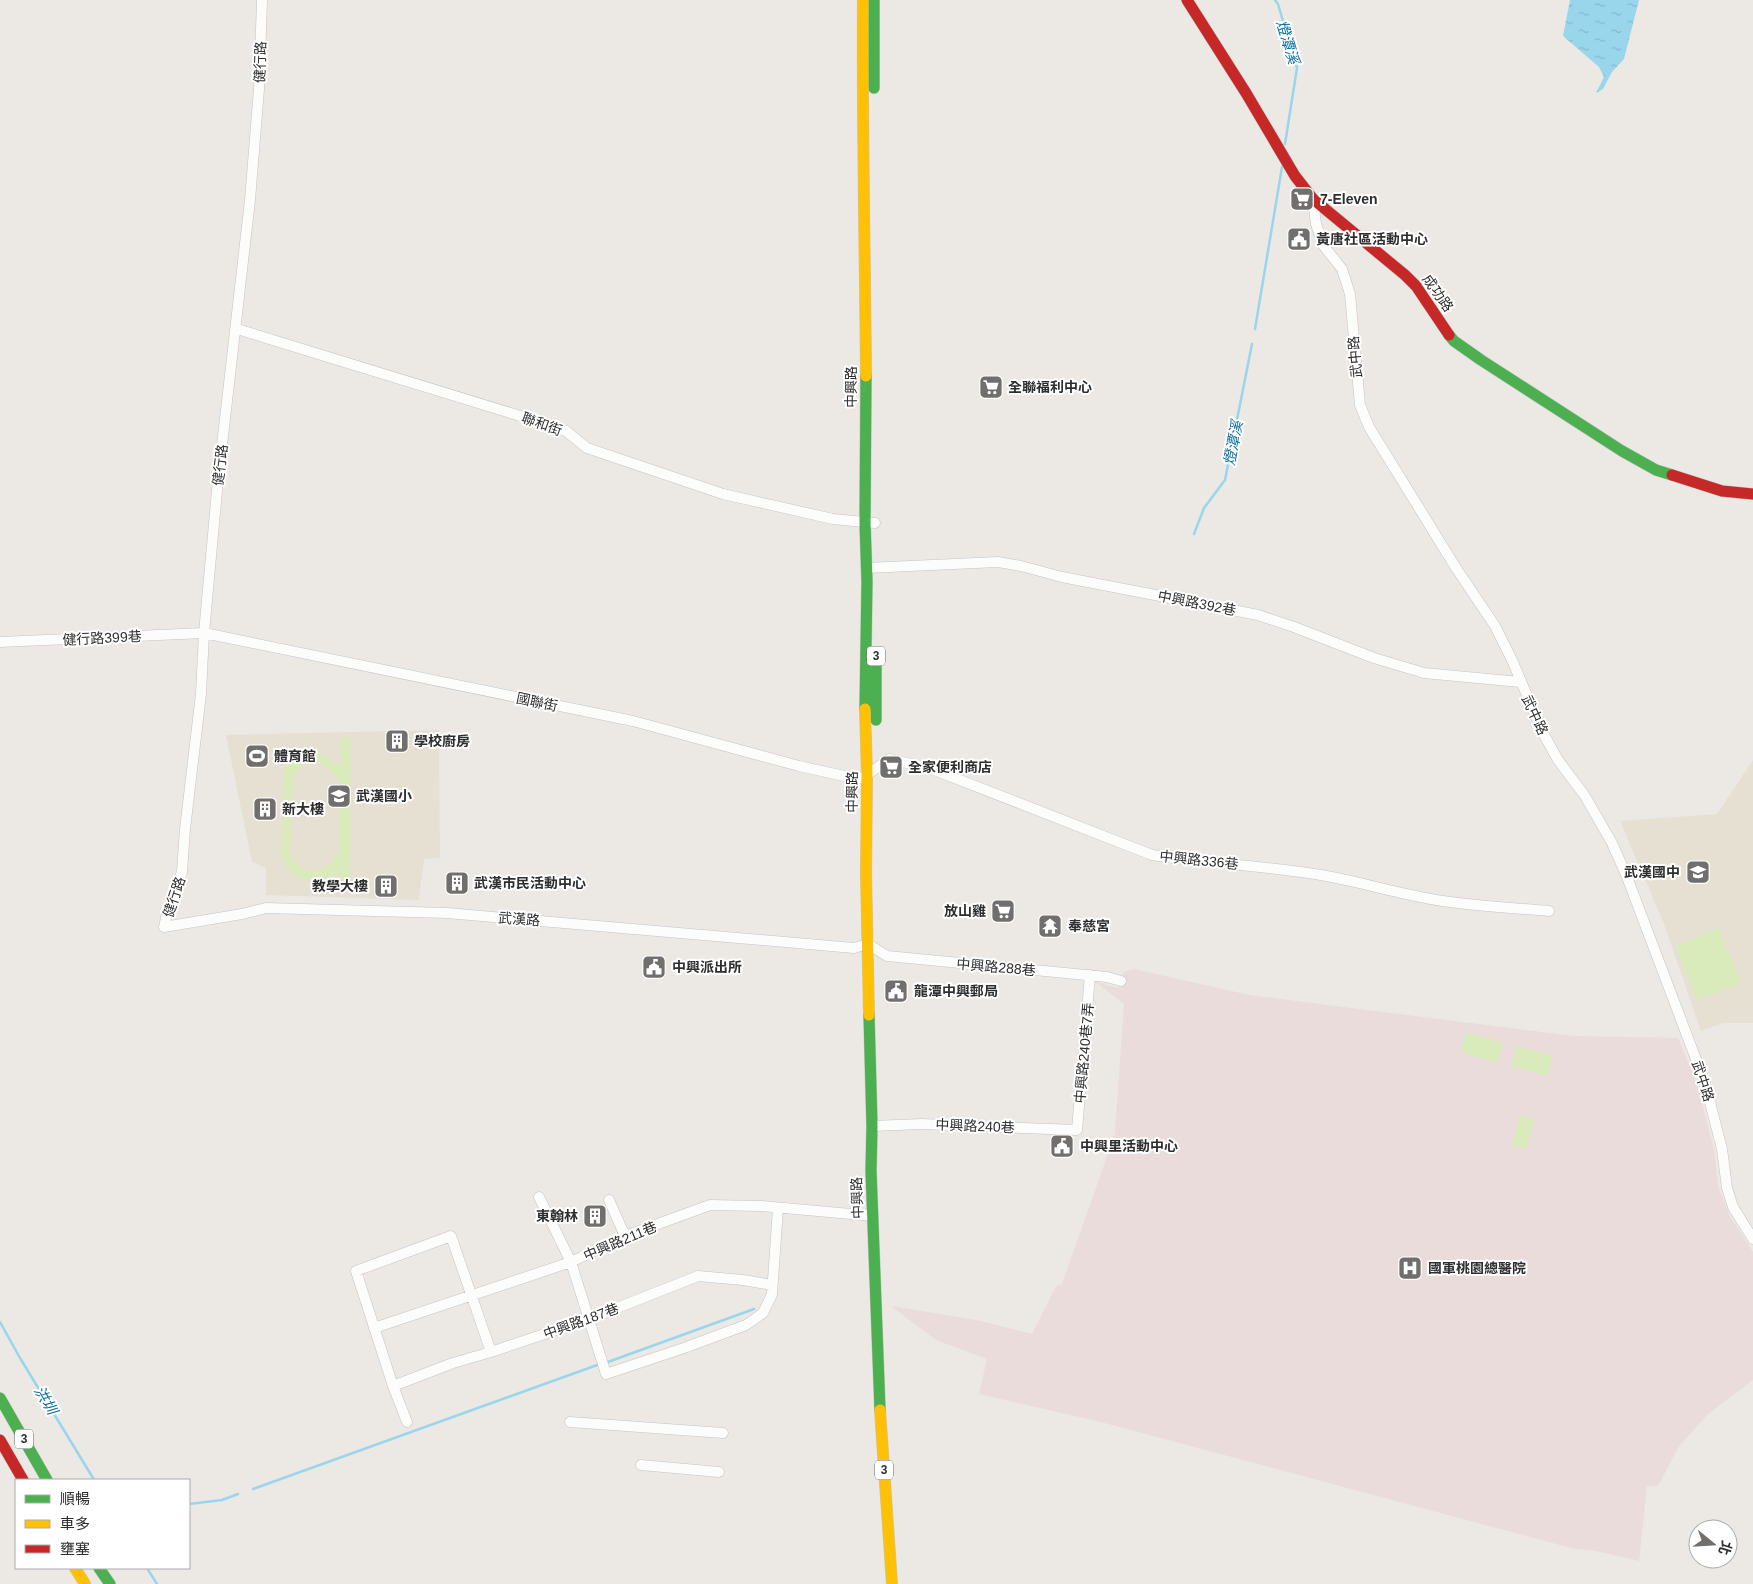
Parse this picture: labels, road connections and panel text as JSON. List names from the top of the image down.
{
  "streets": {
    "main road": ["成功路", "中興路", "3"],
    "street": [
      "健行路",
      "武中路",
      "聯和街",
      "中興路392巷",
      "健行路399巷",
      "國聯街",
      "中興路336巷",
      "武漢路",
      "中興路288巷",
      "中興路240巷7弄",
      "中興路240巷",
      "中興路211巷",
      "中興路187巷"
    ]
  },
  "crossings": [
    ["健行路", "聯和街"],
    ["健行路", "健行路399巷"],
    ["健行路", "國聯街"],
    ["健行路", "武漢路"],
    ["成功路", "武中路"],
    ["武中路", "中興路392巷"],
    ["中興路", "聯和街"],
    ["中興路", "中興路392巷"],
    ["中興路", "國聯街"],
    ["中興路", "中興路336巷"],
    ["中興路", "武漢路"],
    ["中興路", "中興路288巷"],
    ["中興路", "中興路240巷"],
    ["中興路", "中興路211巷"],
    ["健行路399巷", "國聯街"],
    ["國聯街", "中興路336巷"],
    ["武漢路", "中興路288巷"],
    ["中興路288巷", "中興路240巷7弄"],
    ["中興路240巷7弄", "中興路240巷"]
  ],
  "water": ["燈潭溪", "洪圳"],
  "places": {
    "supermarket": [
      "7-Eleven",
      "全聯福利中心",
      "全家便利商店",
      "放山雞"
    ],
    "public building": [
      "黃唐社區活動中心",
      "中興派出所",
      "龍潭中興郵局",
      "中興里活動中心"
    ],
    "building": [
      "學校廚房",
      "新大樓",
      "武漢市民活動中心",
      "教學大樓",
      "東翰林"
    ],
    "sports": ["體育館"],
    "school or university": ["武漢國小", "武漢國中"],
    "temple": ["奉慈宮"],
    "hospital": ["國軍桃園總醫院"]
  },
  "legend": ["順暢", "車多", "壅塞"],
  "north": "right"
}
